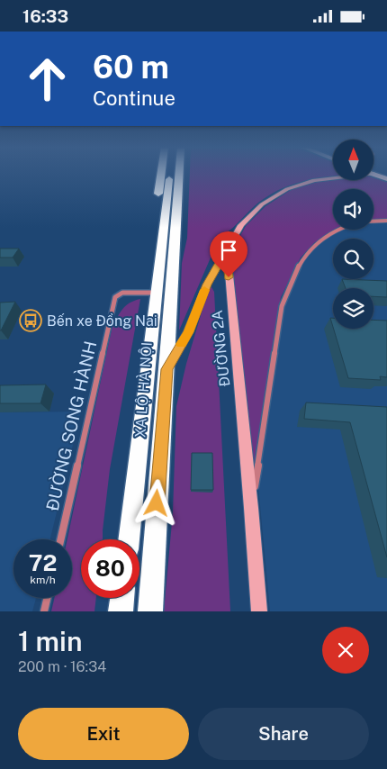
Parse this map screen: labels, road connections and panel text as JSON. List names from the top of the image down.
{
  "streets": {
    "highway": ["XA LỘ HÀ NỘI"],
    "street": ["ĐƯỜNG 2A", "ĐƯỜNG SONG HÀNH"]
  },
  "crossings": [
    ["XA LỘ HÀ NỘI", "ĐƯỜNG SONG HÀNH"]
  ],
  "places": {
    "bus stop": ["Bến xe Đồng Nai"]
  },
  "north": "top",
  "page": {
    "status": "16:33",
    "turn": ["60 m", "Continue"],
    "speed": "72 km/h",
    "limit": "80",
    "heading": ["1 min", "200 m · 16:34"],
    "buttons": ["Exit", "Share"]
  }
}
